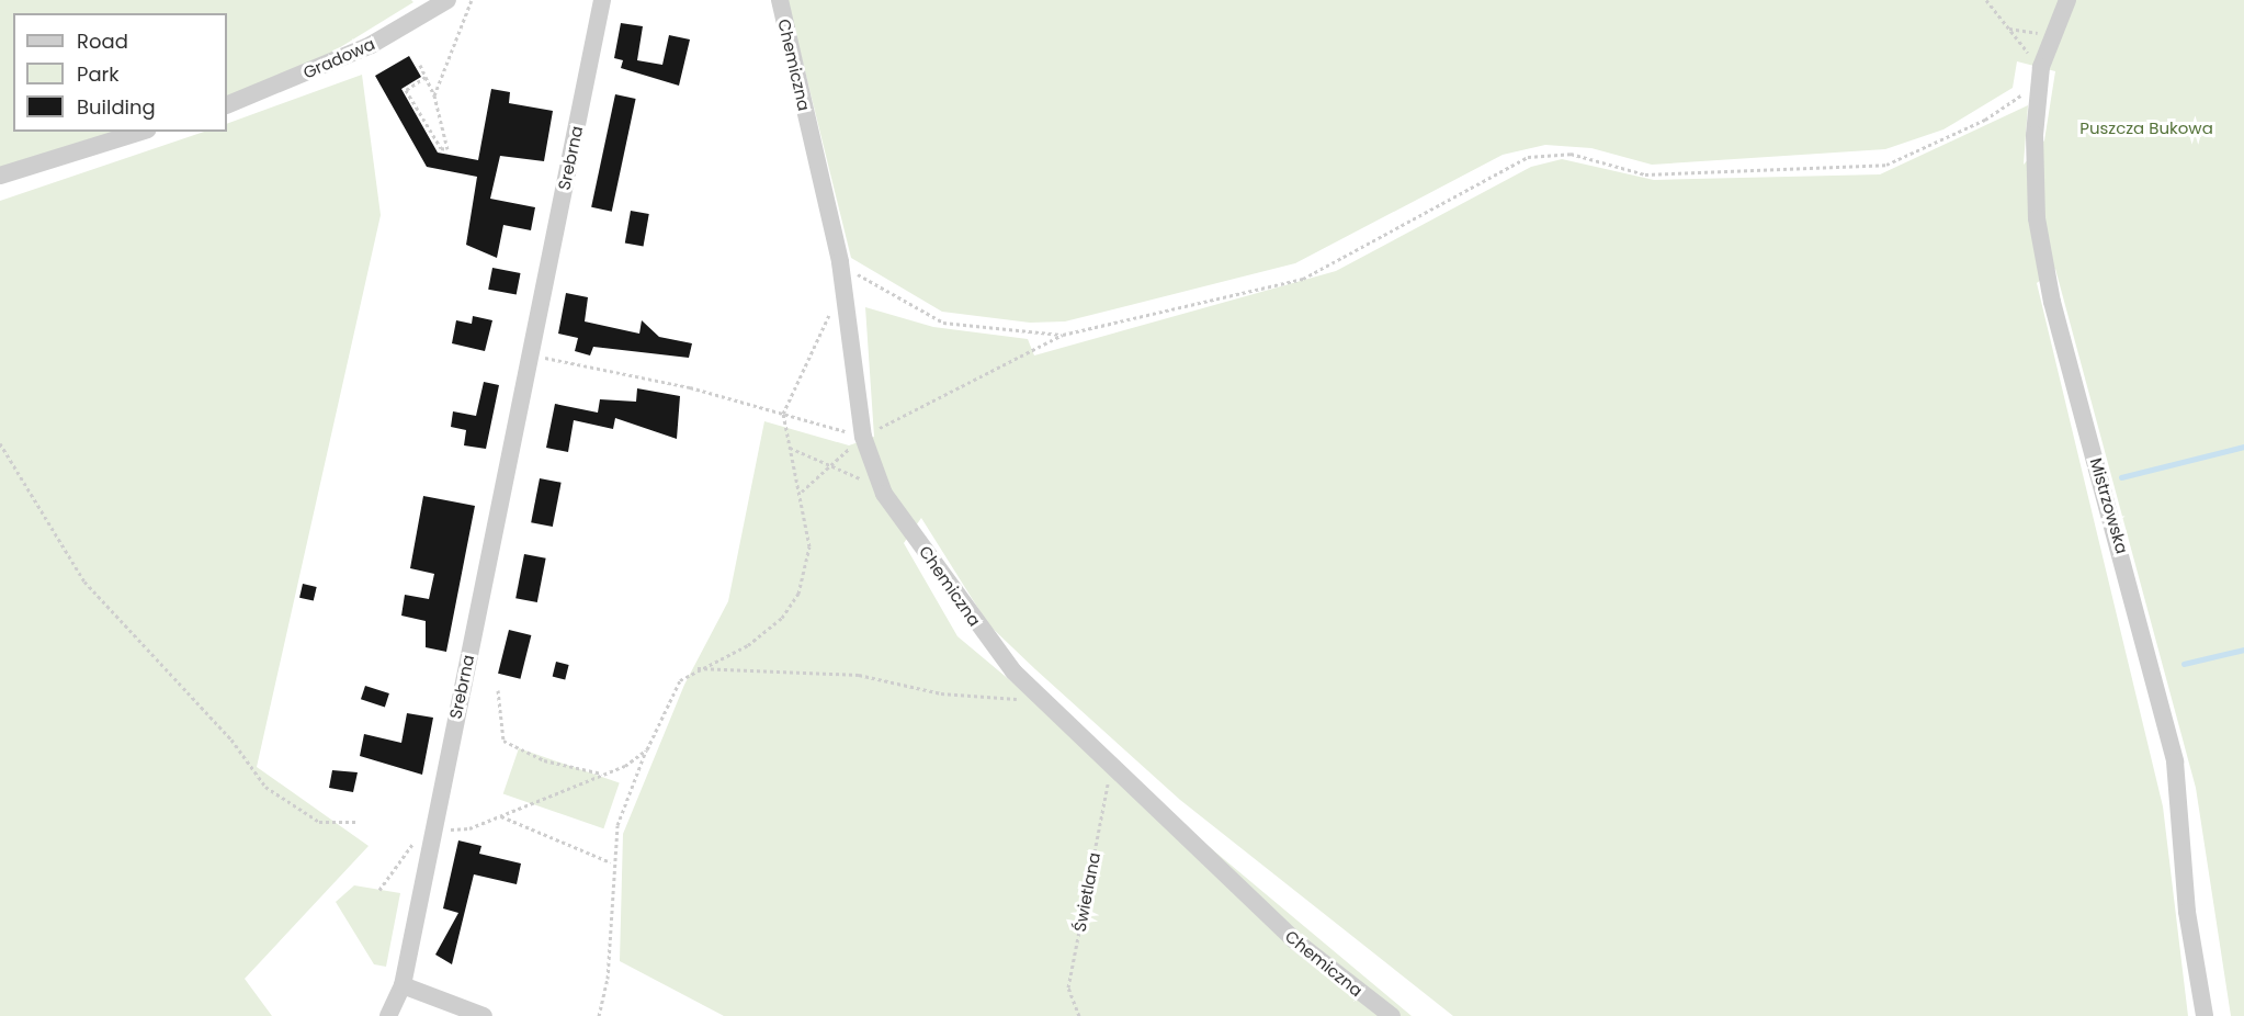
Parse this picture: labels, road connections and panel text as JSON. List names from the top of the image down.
{
  "streets": {
    "street": [
      "Gradowa",
      "Chemiczna",
      "Srebrna",
      "Mistrzowska"
    ],
    "path": ["Świetlana"]
  },
  "crossings": [
    ["Chemiczna", "Świetlana"]
  ],
  "parks": ["Puszcza Bukowa"],
  "legend": ["Road", "Park", "Building"]
}
